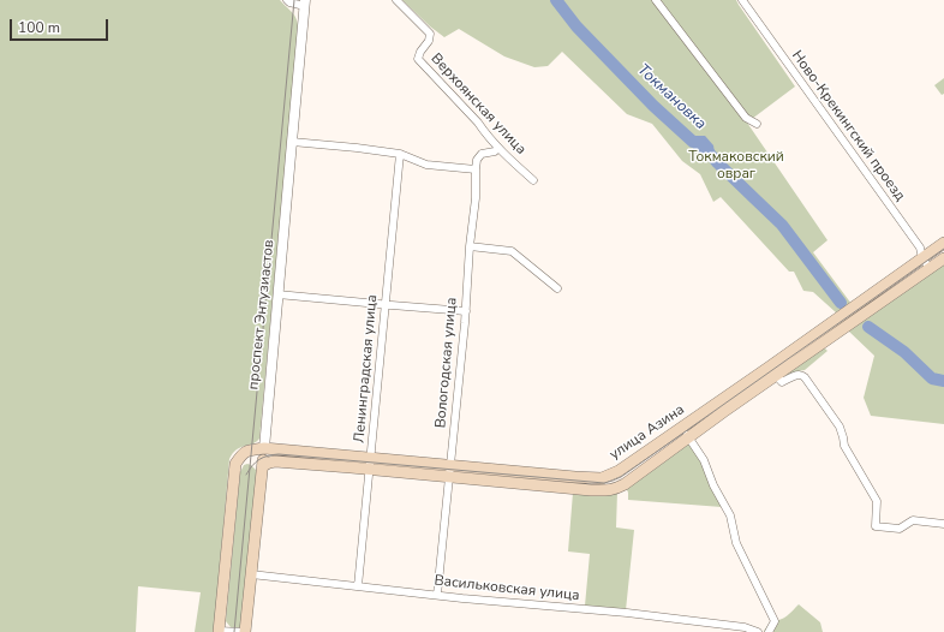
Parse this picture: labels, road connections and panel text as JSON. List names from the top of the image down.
{
  "streets": {
    "main road": ["проспект Энтузиастов", "улица Азина"],
    "street": [
      "Верхоянская улица",
      "Ново-Крекингский проезд",
      "Вологодская улица",
      "Ленинградская улица",
      "Васильковская улица"
    ]
  },
  "crossings": [
    ["Ново-Крекингский проезд", "улица Азина"],
    ["проспект Энтузиастов", "улица Азина"],
    ["проспект Энтузиастов", "Васильковская улица"],
    ["Вологодская улица", "улица Азина"],
    ["Вологодская улица", "Васильковская улица"],
    ["Ленинградская улица", "улица Азина"],
    ["Ленинградская улица", "Васильковская улица"]
  ],
  "water": ["Токмановка"],
  "parks": ["Токмаковский овраг"],
  "scale_bar": "100 m"
}
